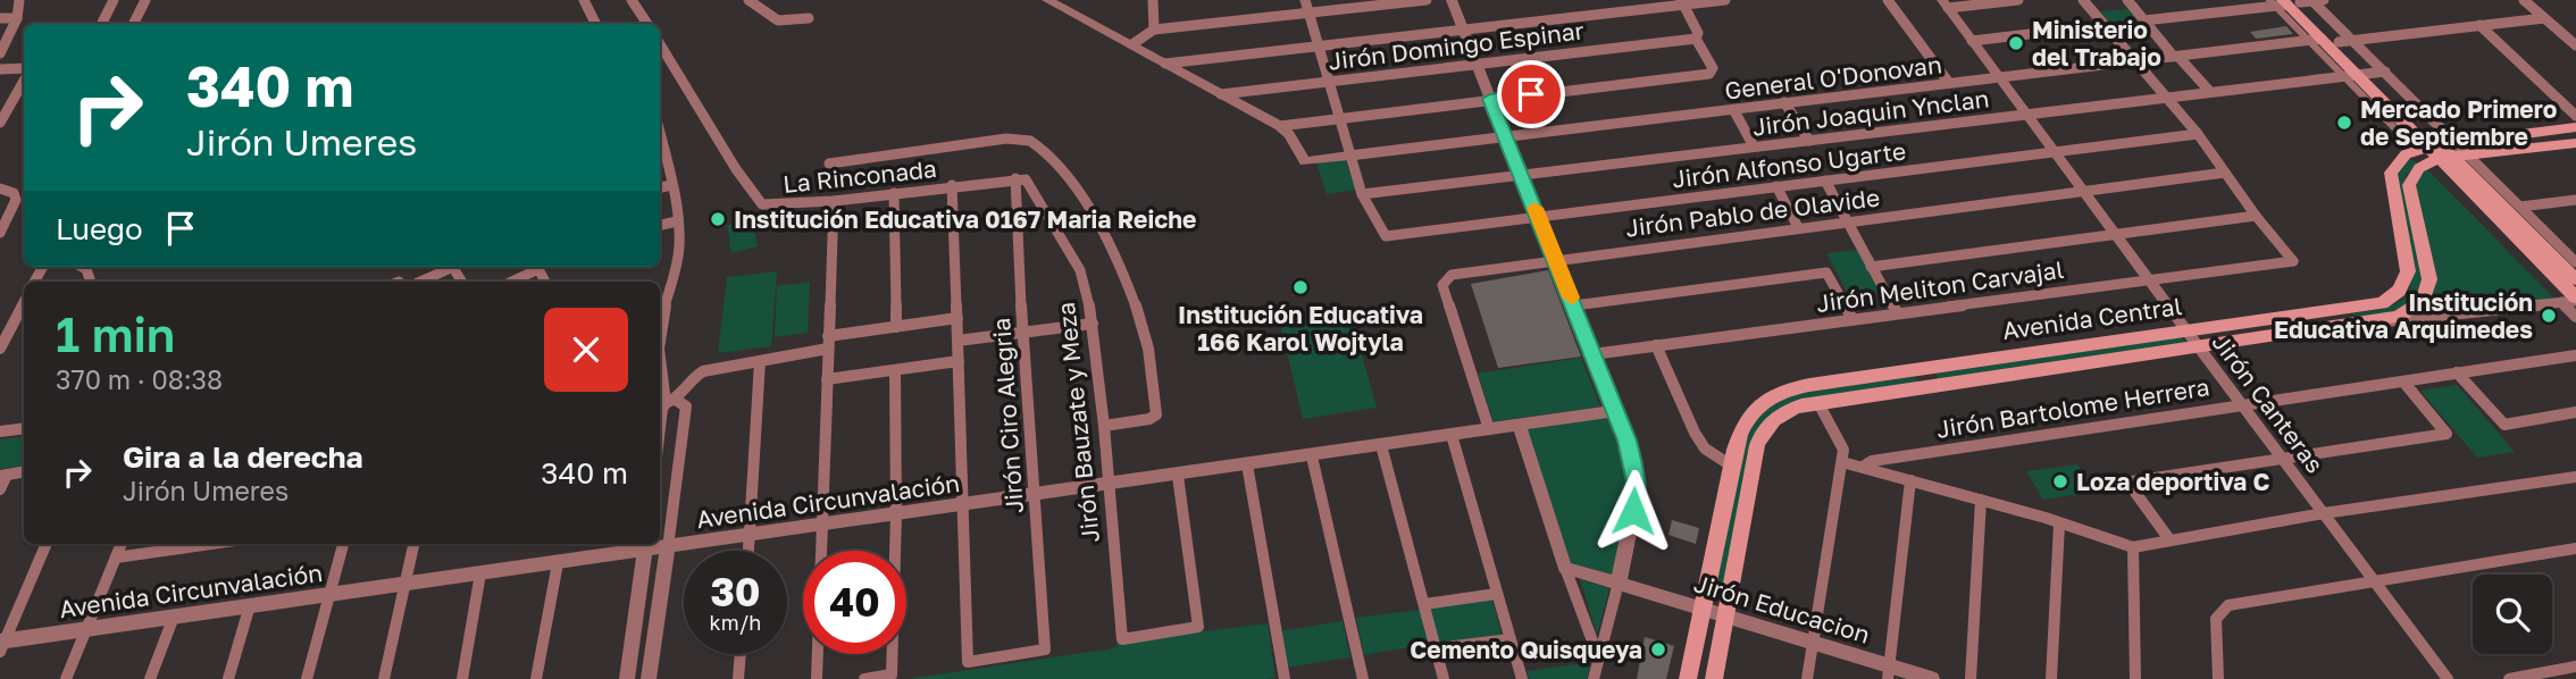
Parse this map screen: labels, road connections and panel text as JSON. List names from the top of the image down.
{
  "streets": {
    "main road": ["Avenida Central"],
    "street": [
      "Jirón Domingo Espinar",
      "General O'Donovan",
      "Jirón Joaquin Ynclan",
      "Jirón Alfonso Ugarte",
      "La Rinconada",
      "Jirón Pablo de Olavide",
      "Jirón Meliton Carvajal",
      "Jirón Canteras",
      "Jirón Bartolome Herrera",
      "Jirón Ciro Alegria",
      "Jirón Bauzate y Meza",
      "Avenida Circunvalación",
      "Jirón Educacion"
    ]
  },
  "crossings": [
    ["General O'Donovan", "Jirón Canteras"],
    ["Jirón Joaquin Ynclan", "Jirón Alfonso Ugarte"],
    ["Jirón Joaquin Ynclan", "Jirón Canteras"],
    ["Jirón Alfonso Ugarte", "Jirón Canteras"],
    ["La Rinconada", "Jirón Ciro Alegria"],
    ["La Rinconada", "Jirón Bauzate y Meza"],
    ["Jirón Pablo de Olavide", "Jirón Canteras"],
    ["Jirón Pablo de Olavide", "Avenida Circunvalación"],
    ["Jirón Meliton Carvajal", "Jirón Canteras"],
    ["Avenida Central", "Jirón Canteras"],
    ["Avenida Central", "Jirón Educacion"],
    ["Jirón Canteras", "Jirón Bartolome Herrera"],
    ["Jirón Ciro Alegria", "Jirón Bauzate y Meza"],
    ["Jirón Ciro Alegria", "Avenida Circunvalación"],
    ["Jirón Bauzate y Meza", "Avenida Circunvalación"]
  ],
  "places": [
    "Ministerio del Trabajo",
    "Mercado Primero de Septiembre",
    "Institución Educativa 0167 Maria Reiche",
    "Institución Educativa 166 Karol Wojtyla",
    "Institución Educativa Arquimedes",
    "Loza deportiva C",
    "Cemento Quisqueya"
  ],
  "page": {
    "turn": ["340 m", "Jirón Umeres"],
    "then": "Luego",
    "heading": ["1 min", "370 m · 08:38"],
    "list": [
      {
        "name": "Gira a la derecha",
        "note": "Jirón Umeres",
        "value": "340 m"
      }
    ],
    "speed": "30 km/h",
    "limit": "40"
  }
}
